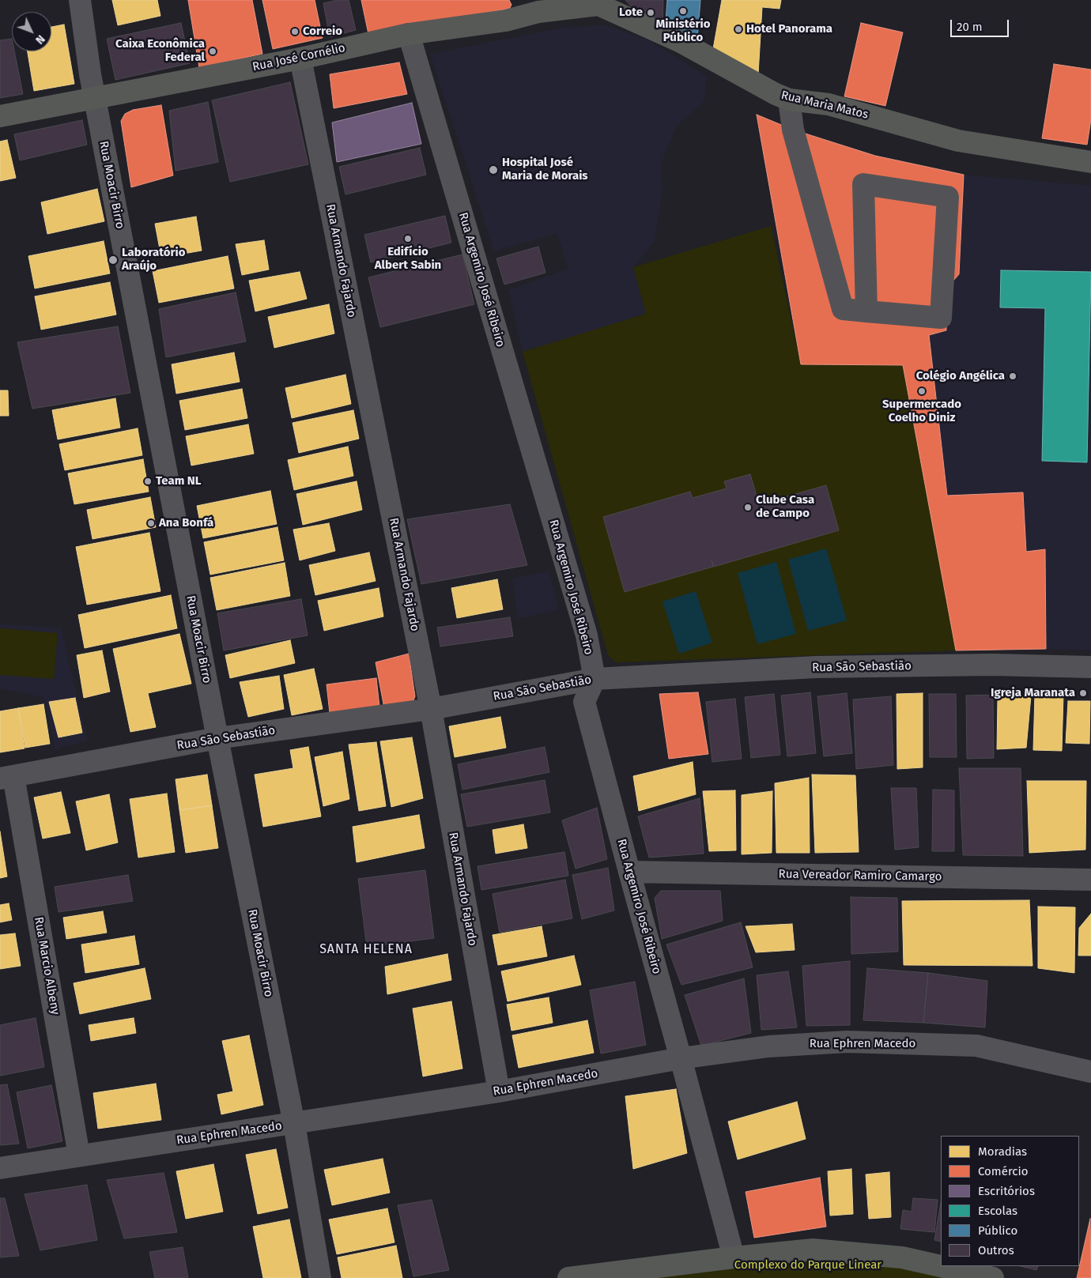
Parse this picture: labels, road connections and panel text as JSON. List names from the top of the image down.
{
  "streets": {
    "main road": ["Rua José Cornélio", "Rua Maria Matos"],
    "street": [
      "Rua Moacir Birro",
      "Rua Armando Fajardo",
      "Rua Argemiro José Ribeiro",
      "Rua São Sebastião",
      "Rua Vereador Ramiro Camargo",
      "Rua Marcio Albeny",
      "Rua Ephren Macedo"
    ]
  },
  "crossings": [
    ["Rua José Cornélio", "Rua Maria Matos"],
    ["Rua José Cornélio", "Rua Moacir Birro"],
    ["Rua José Cornélio", "Rua Armando Fajardo"],
    ["Rua José Cornélio", "Rua Argemiro José Ribeiro"],
    ["Rua Moacir Birro", "Rua São Sebastião"],
    ["Rua Moacir Birro", "Rua Ephren Macedo"],
    ["Rua Armando Fajardo", "Rua São Sebastião"],
    ["Rua Armando Fajardo", "Rua Ephren Macedo"],
    ["Rua Argemiro José Ribeiro", "Rua São Sebastião"],
    ["Rua Argemiro José Ribeiro", "Rua Vereador Ramiro Camargo"],
    ["Rua Argemiro José Ribeiro", "Rua Ephren Macedo"],
    ["Rua São Sebastião", "Rua Marcio Albeny"],
    ["Rua Marcio Albeny", "Rua Ephren Macedo"]
  ],
  "districts": ["SANTA HELENA"],
  "parks": ["Complexo do Parque Linear"],
  "places": [
    "Ministério Público",
    "Lote",
    "Hotel Panorama",
    "Correio",
    "Caixa Econômica Federal",
    "Hospital José Maria de Morais",
    "Edifício Albert Sabin",
    "Laboratório Araújo",
    "Colégio Angélica",
    "Supermercado Coelho Diniz",
    "Team NL",
    "Clube Casa de Campo",
    "Ana Bonfá",
    "Igreja Maranata"
  ],
  "legend": [
    "Moradias",
    "Comércio",
    "Escritórios",
    "Escolas",
    "Público",
    "Outros"
  ],
  "scale_bar": "20 m",
  "north": "bottom right"
}
